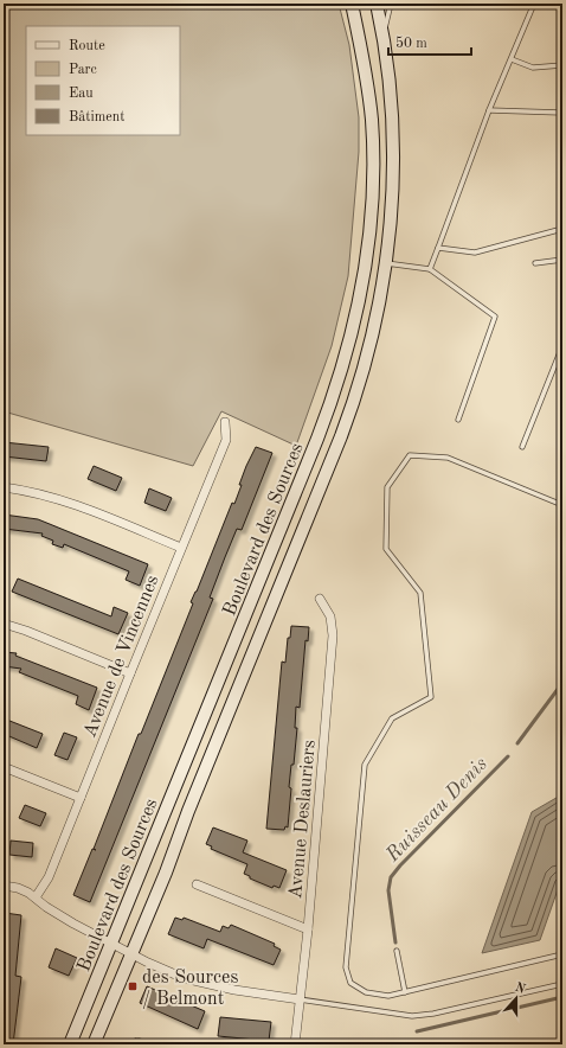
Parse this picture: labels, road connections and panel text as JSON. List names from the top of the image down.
{
  "streets": {
    "main road": ["Boulevard des Sources"],
    "street": ["Avenue de Vincennes", "Avenue Deslauriers"]
  },
  "water": ["Ruisseau Denis"],
  "places": {
    "transit": ["des Sources / Belmont"]
  },
  "legend": [
    "Route",
    "Parc",
    "Eau",
    "Bâtiment"
  ],
  "scale_bar": "50 m",
  "north": "top"
}
